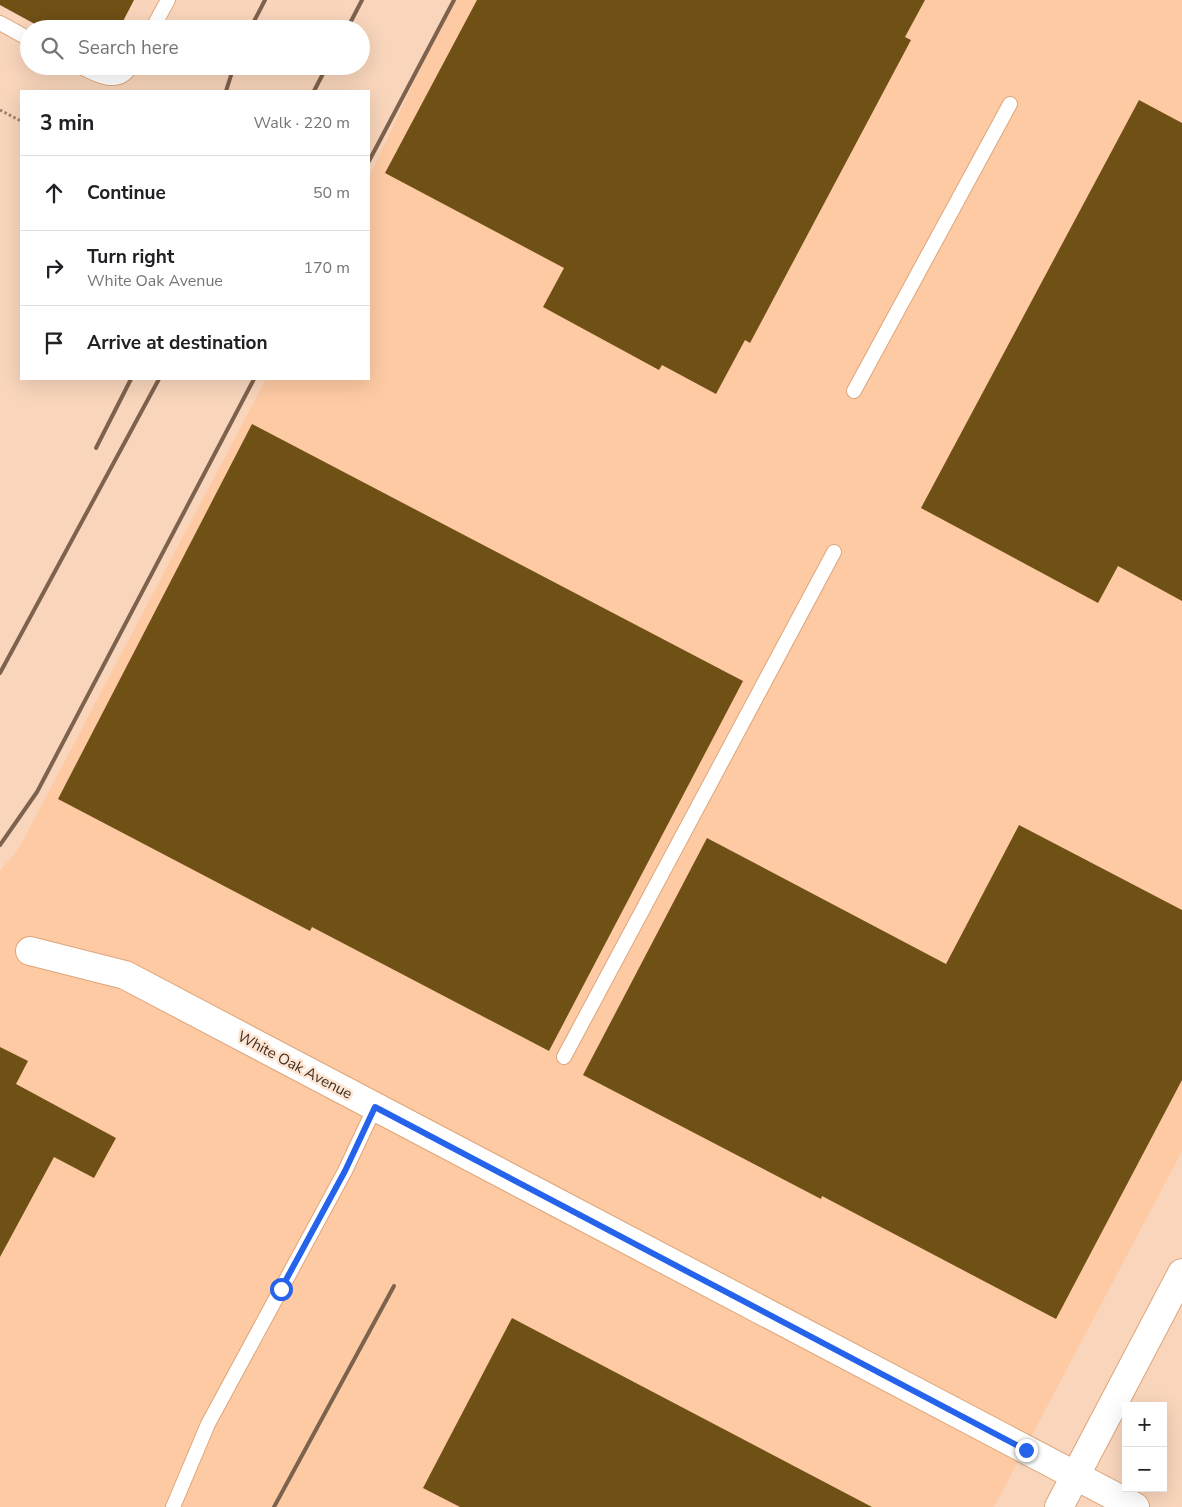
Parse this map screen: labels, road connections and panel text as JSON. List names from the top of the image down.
{
  "streets": {
    "street": ["White Oak Avenue"]
  },
  "page": {
    "search": "Search here",
    "heading": ["3 min", "Walk · 220 m"],
    "list": [
      ["Continue", "50 m"],
      ["Turn right", "White Oak Avenue", "170 m"],
      "Arrive at destination"
    ],
    "map_buttons": ["+", "−"]
  }
}
